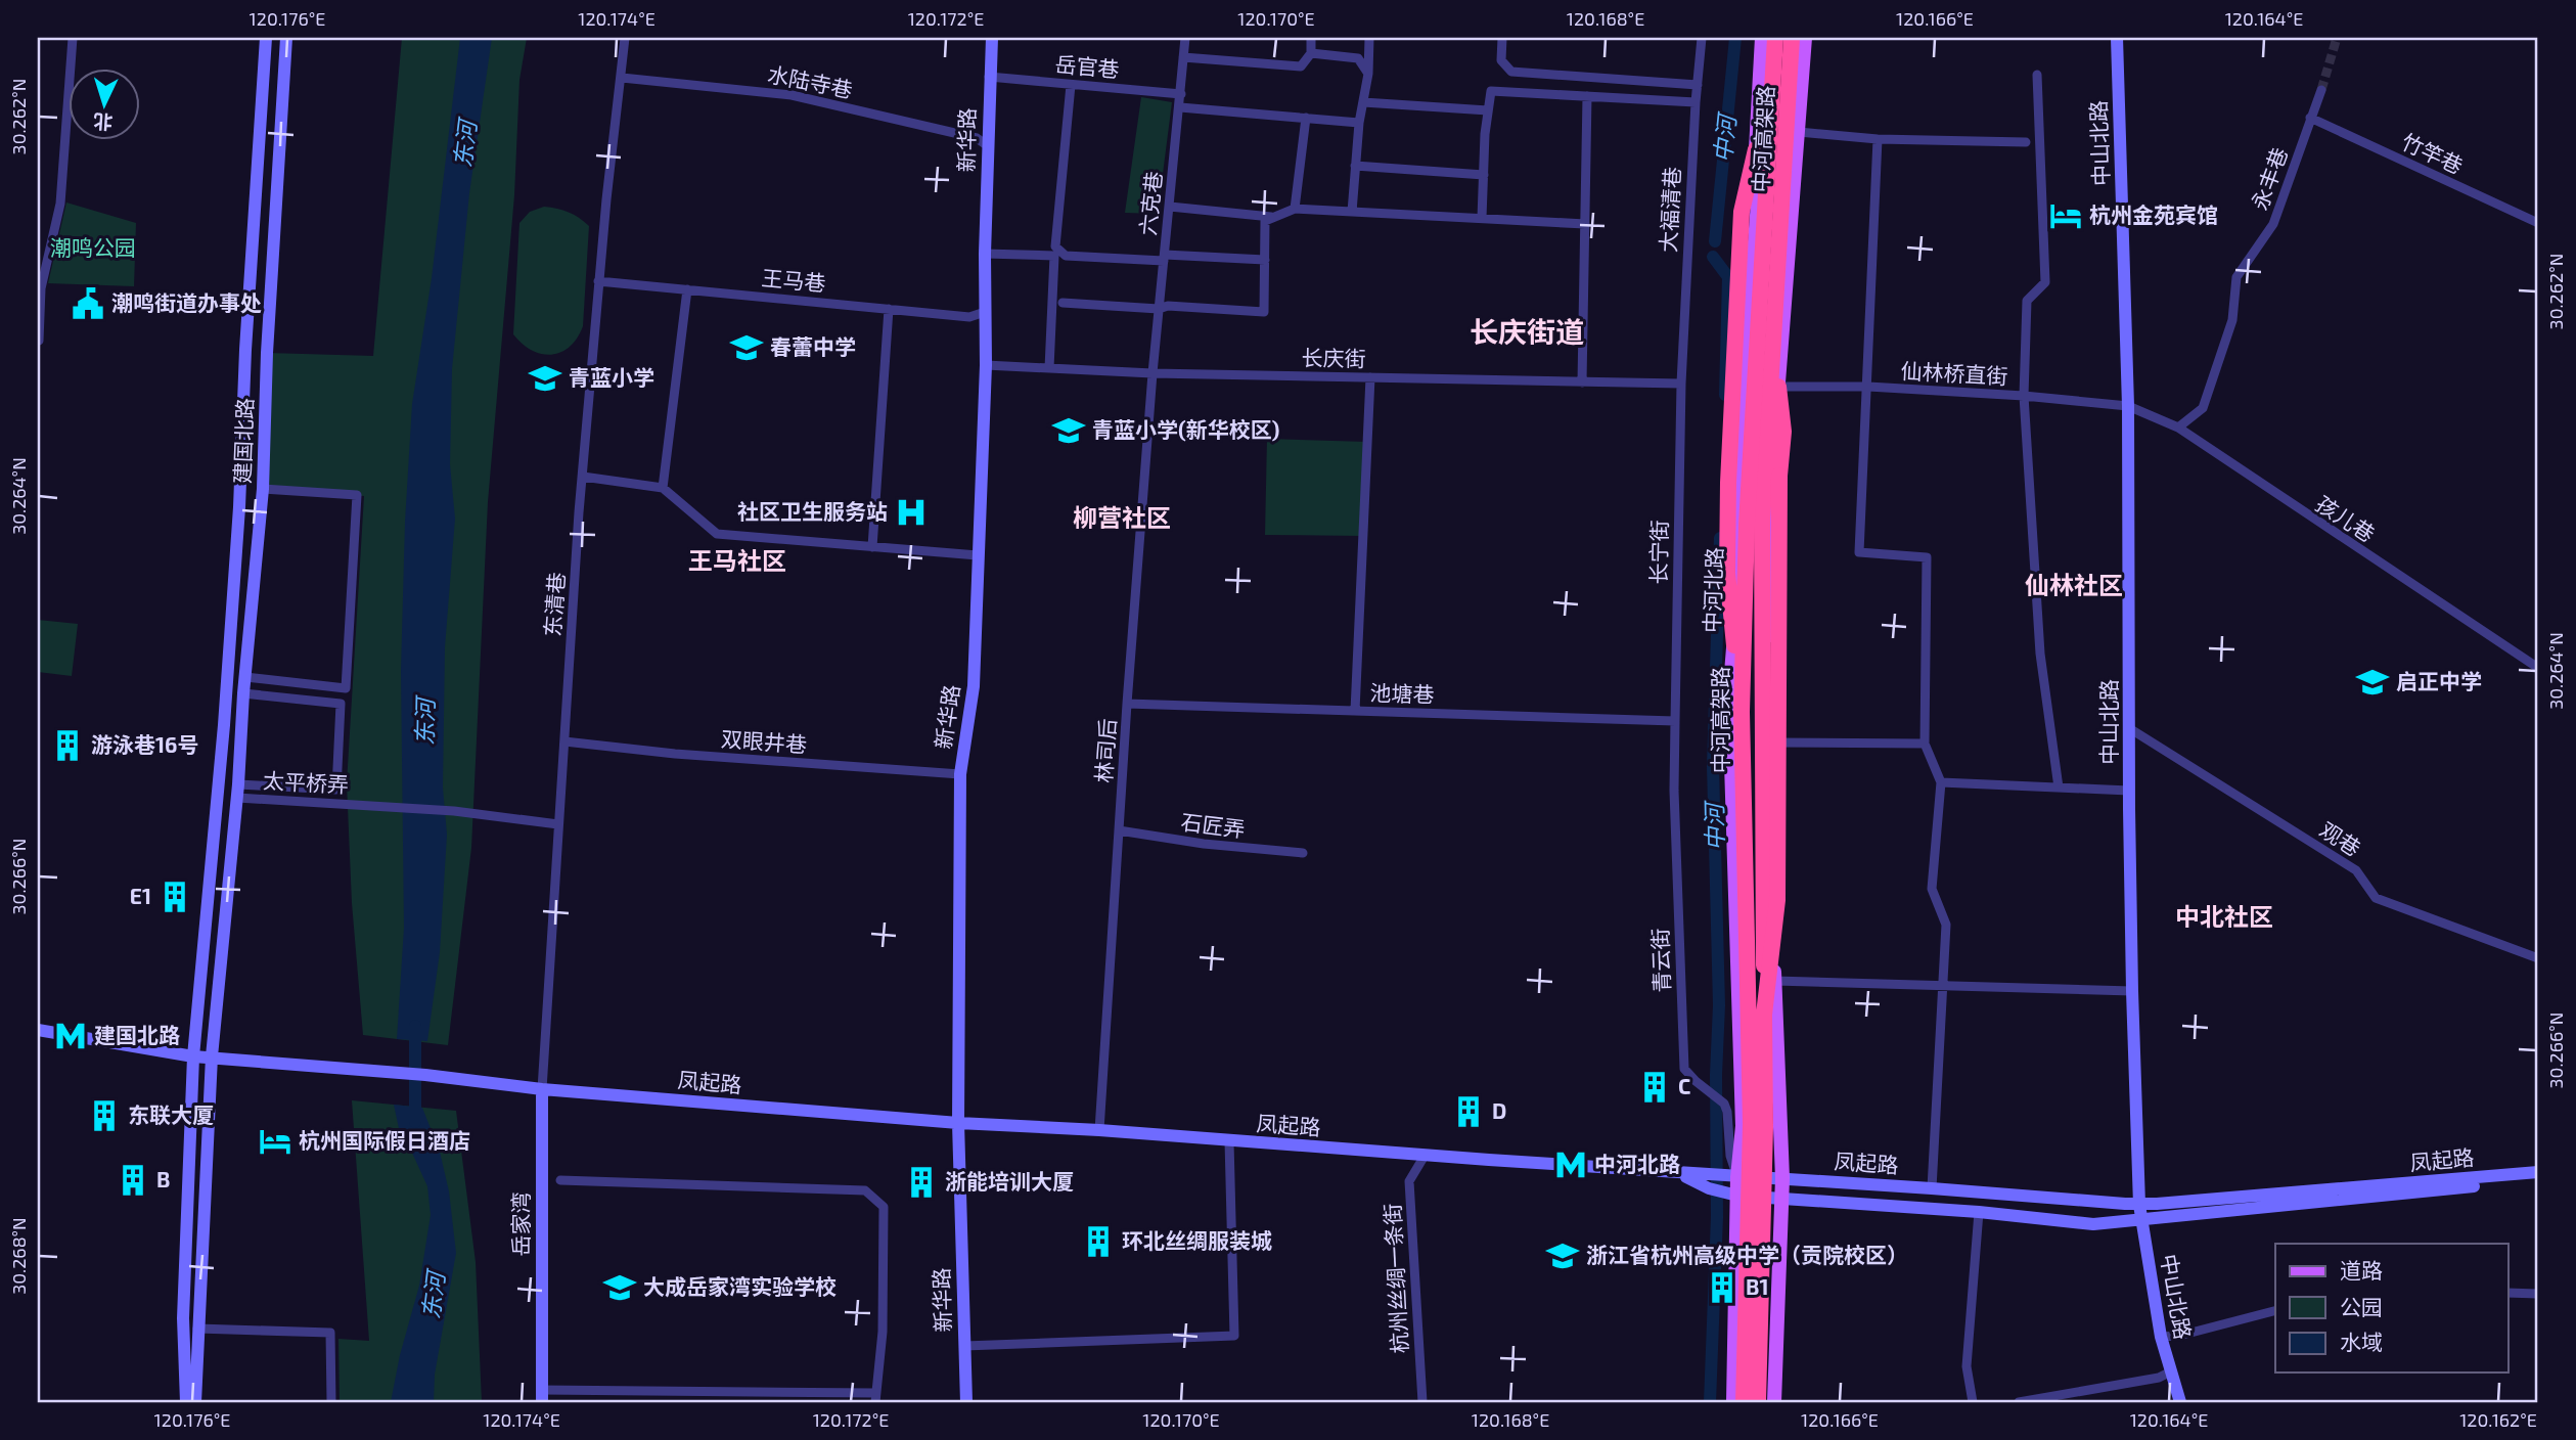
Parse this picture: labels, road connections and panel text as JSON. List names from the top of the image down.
{
  "streets": {
    "highway": ["中河高架路"],
    "main road": [
      "新华路",
      "中山北路",
      "建国北路",
      "中河北路",
      "凤起路",
      "岳家湾"
    ],
    "street": [
      "岳官巷",
      "水陆寺巷",
      "竹竿巷",
      "永丰巷",
      "六克巷",
      "大福清巷",
      "王马巷",
      "长庆街",
      "仙林桥直街",
      "孩儿巷",
      "长宁街",
      "东清巷",
      "池塘巷",
      "双眼井巷",
      "林司后",
      "太平桥弄",
      "石匠弄",
      "观巷",
      "青云街",
      "杭州丝绸一条街"
    ]
  },
  "crossings": [
    ["岳官巷", "新华路"],
    ["岳官巷", "六克巷"],
    ["水陆寺巷", "新华路"],
    ["水陆寺巷", "东清巷"],
    ["新华路", "王马巷"],
    ["新华路", "长庆街"],
    ["新华路", "双眼井巷"],
    ["新华路", "凤起路"],
    ["中山北路", "仙林桥直街"],
    ["中山北路", "孩儿巷"],
    ["中山北路", "观巷"],
    ["中山北路", "凤起路"],
    ["竹竿巷", "永丰巷"],
    ["永丰巷", "孩儿巷"],
    ["六克巷", "长庆街"],
    ["六克巷", "林司后"],
    ["大福清巷", "长庆街"],
    ["大福清巷", "长宁街"],
    ["王马巷", "东清巷"],
    ["长庆街", "长宁街"],
    ["长庆街", "林司后"],
    ["仙林桥直街", "孩儿巷"],
    ["建国北路", "太平桥弄"],
    ["建国北路", "凤起路"],
    ["长宁街", "池塘巷"],
    ["长宁街", "青云街"],
    ["中河北路", "青云街"],
    ["中河北路", "凤起路"],
    ["东清巷", "双眼井巷"],
    ["东清巷", "太平桥弄"],
    ["东清巷", "凤起路"],
    ["东清巷", "岳家湾"],
    ["池塘巷", "林司后"],
    ["池塘巷", "青云街"],
    ["林司后", "石匠弄"],
    ["林司后", "凤起路"],
    ["青云街", "凤起路"],
    ["凤起路", "岳家湾"],
    ["凤起路", "杭州丝绸一条街"]
  ],
  "districts": [
    "长庆街道",
    "柳营社区",
    "王马社区",
    "仙林社区",
    "中北社区"
  ],
  "water": ["中河", "东河"],
  "parks": ["潮鸣公园"],
  "places": {
    "hotel": ["杭州金苑宾馆", "杭州国际假日酒店"],
    "public building": ["潮鸣街道办事处"],
    "school or university": [
      "春蕾中学",
      "青蓝小学",
      "青蓝小学(新华校区)",
      "启正中学",
      "浙江省杭州高级中学（贡院校区）",
      "大成岳家湾实验学校"
    ],
    "hospital": ["社区卫生服务站"],
    "building": [
      "游泳巷16号",
      "E1",
      "C",
      "D",
      "东联大厦",
      "B",
      "浙能培训大厦",
      "环北丝绸服装城",
      "B1"
    ],
    "metro station": ["建国北路", "中河北路"]
  },
  "legend": ["道路", "公园", "水域"],
  "north": "bottom",
  "coordinates": [
    "120.176°E",
    "120.174°E",
    "120.172°E",
    "120.170°E",
    "120.168°E",
    "120.166°E",
    "120.164°E",
    "30.262°N",
    "30.264°N",
    "30.266°N",
    "30.268°N",
    "120.162°E"
  ]
}
